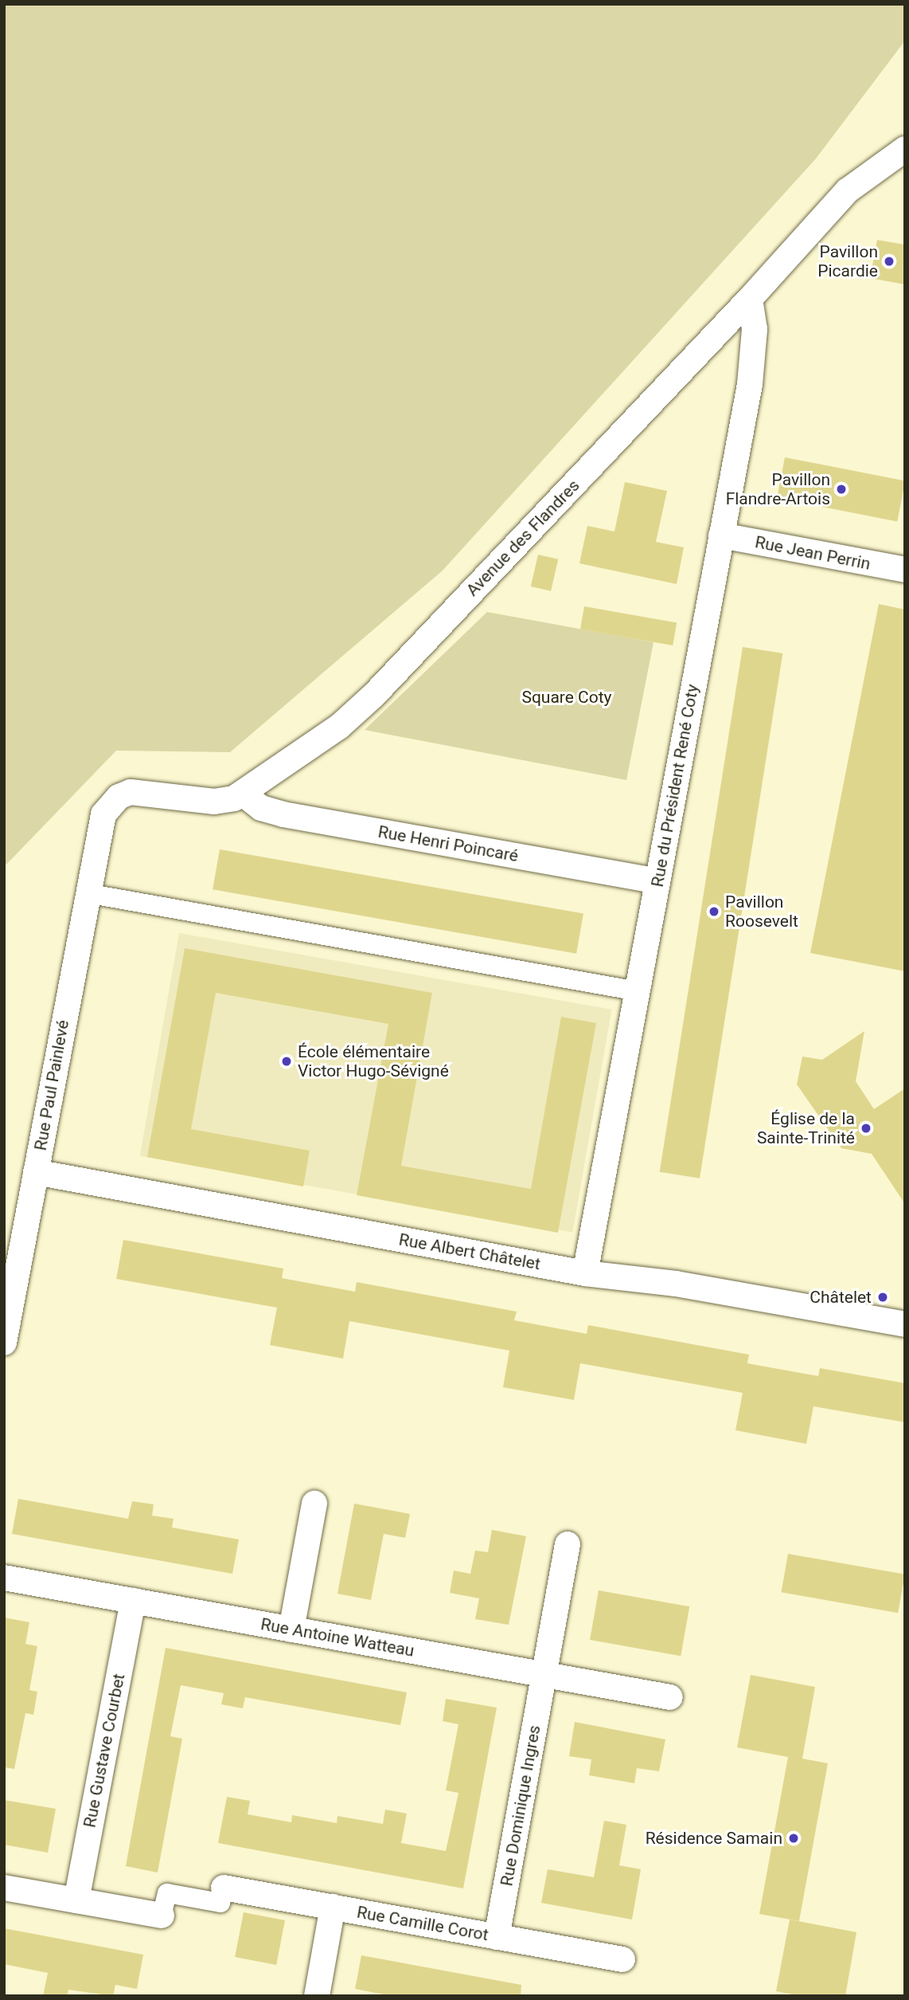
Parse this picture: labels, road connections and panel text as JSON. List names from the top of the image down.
{
  "streets": {
    "street": [
      "Avenue des Flandres",
      "Rue Jean Perrin",
      "Rue du Président René Coty",
      "Rue Henri Poincaré",
      "Rue Paul Painlevé",
      "Rue Albert Châtelet",
      "Rue Antoine Watteau",
      "Rue Gustave Courbet",
      "Rue Dominique Ingres",
      "Rue Camille Corot"
    ]
  },
  "crossings": [
    ["Avenue des Flandres", "Rue du Président René Coty"],
    ["Avenue des Flandres", "Rue Henri Poincaré"],
    ["Avenue des Flandres", "Rue Paul Painlevé"],
    ["Rue Jean Perrin", "Rue du Président René Coty"],
    ["Rue du Président René Coty", "Rue Henri Poincaré"],
    ["Rue du Président René Coty", "Rue Albert Châtelet"],
    ["Rue Paul Painlevé", "Rue Albert Châtelet"],
    ["Rue Antoine Watteau", "Rue Gustave Courbet"],
    ["Rue Antoine Watteau", "Rue Dominique Ingres"],
    ["Rue Dominique Ingres", "Rue Camille Corot"]
  ],
  "parks": ["Square Coty"],
  "places": [
    "Pavillon Picardie",
    "Pavillon Flandre-Artois",
    "Pavillon Roosevelt",
    "École élémentaire Victor Hugo-Sévigné",
    "Église de la Sainte-Trinité",
    "Châtelet",
    "Résidence Samain"
  ]
}
